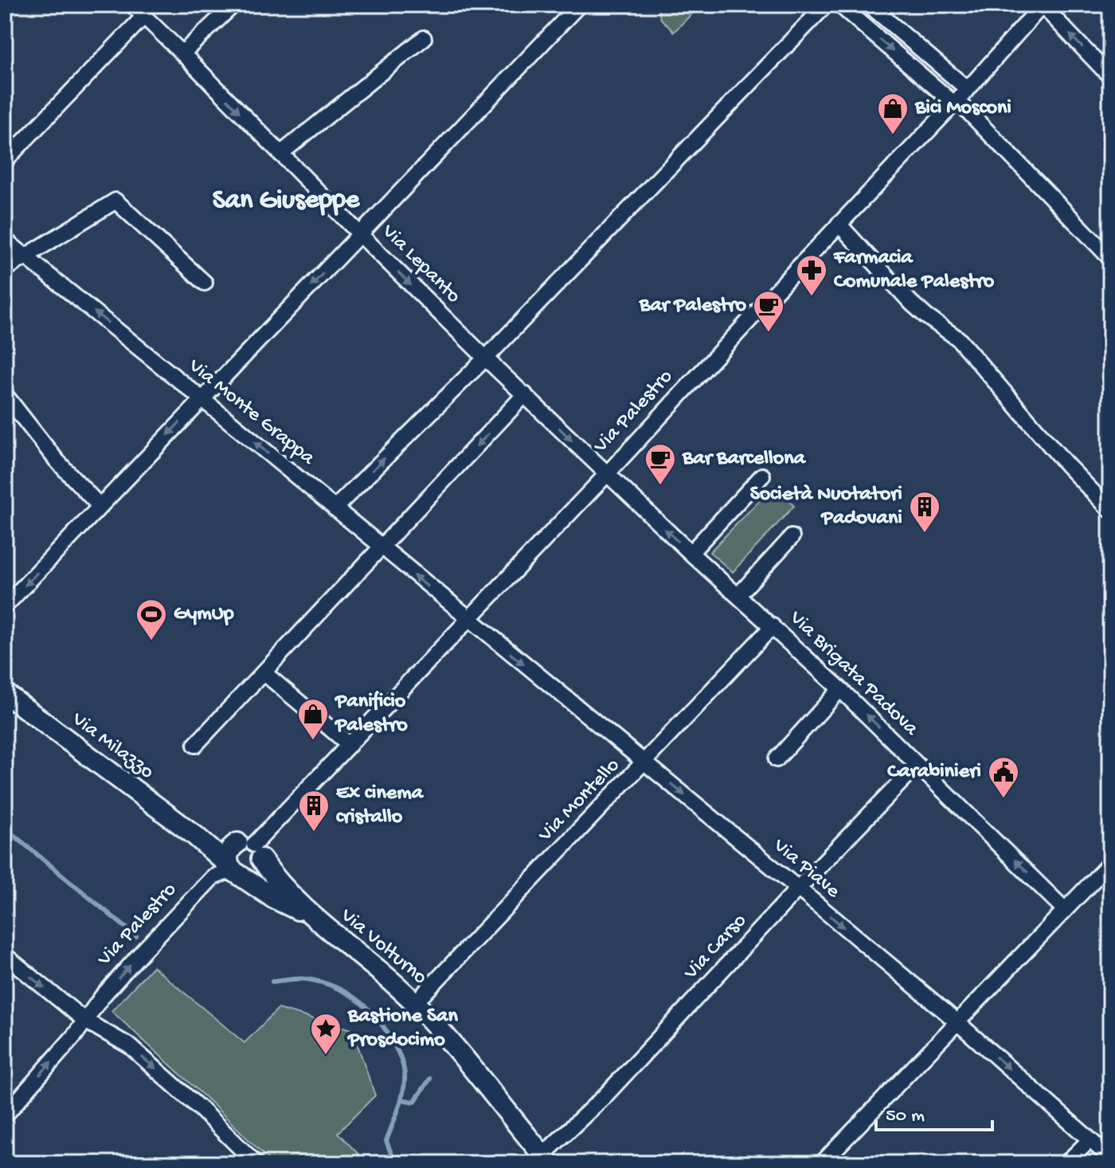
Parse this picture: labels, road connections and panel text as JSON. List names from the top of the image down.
{
  "streets": {
    "main road": ["Via Palestro", "Via Milazzo", "Via Volturno"],
    "street": [
      "Via Lepanto",
      "Via Monte Grappa",
      "Via Brigata Padova",
      "Via Montello",
      "Via Piave",
      "Via Carso"
    ]
  },
  "crossings": [
    ["Via Lepanto", "Via Palestro"],
    ["Via Lepanto", "Via Brigata Padova"],
    ["Via Palestro", "Via Monte Grappa"],
    ["Via Palestro", "Via Brigata Padova"],
    ["Via Palestro", "Via Milazzo"],
    ["Via Palestro", "Via Piave"],
    ["Via Palestro", "Via Volturno"],
    ["Via Monte Grappa", "Via Piave"],
    ["Via Brigata Padova", "Via Montello"],
    ["Via Brigata Padova", "Via Carso"],
    ["Via Milazzo", "Via Volturno"],
    ["Via Montello", "Via Piave"],
    ["Via Montello", "Via Volturno"],
    ["Via Piave", "Via Carso"],
    ["Via Volturno", "Via Carso"]
  ],
  "one_way": [
    "Via Lepanto",
    "Via Monte Grappa",
    "Via Brigata Padova",
    "Via Piave"
  ],
  "districts": ["San Giuseppe"],
  "places": {
    "shop": ["Bici Mosconi", "Panificio Palestro"],
    "pharmacy": ["Farmacia Comunale Palestro"],
    "cafe": ["Bar Palestro", "Bar Barcellona"],
    "building": ["Società Nuotatori Padovani", "Ex cinema cristallo"],
    "sports": ["GymUp"],
    "public building": ["Carabinieri"],
    "place": ["Bastione San Prosdocimo"]
  },
  "scale_bar": "50 m"
}
